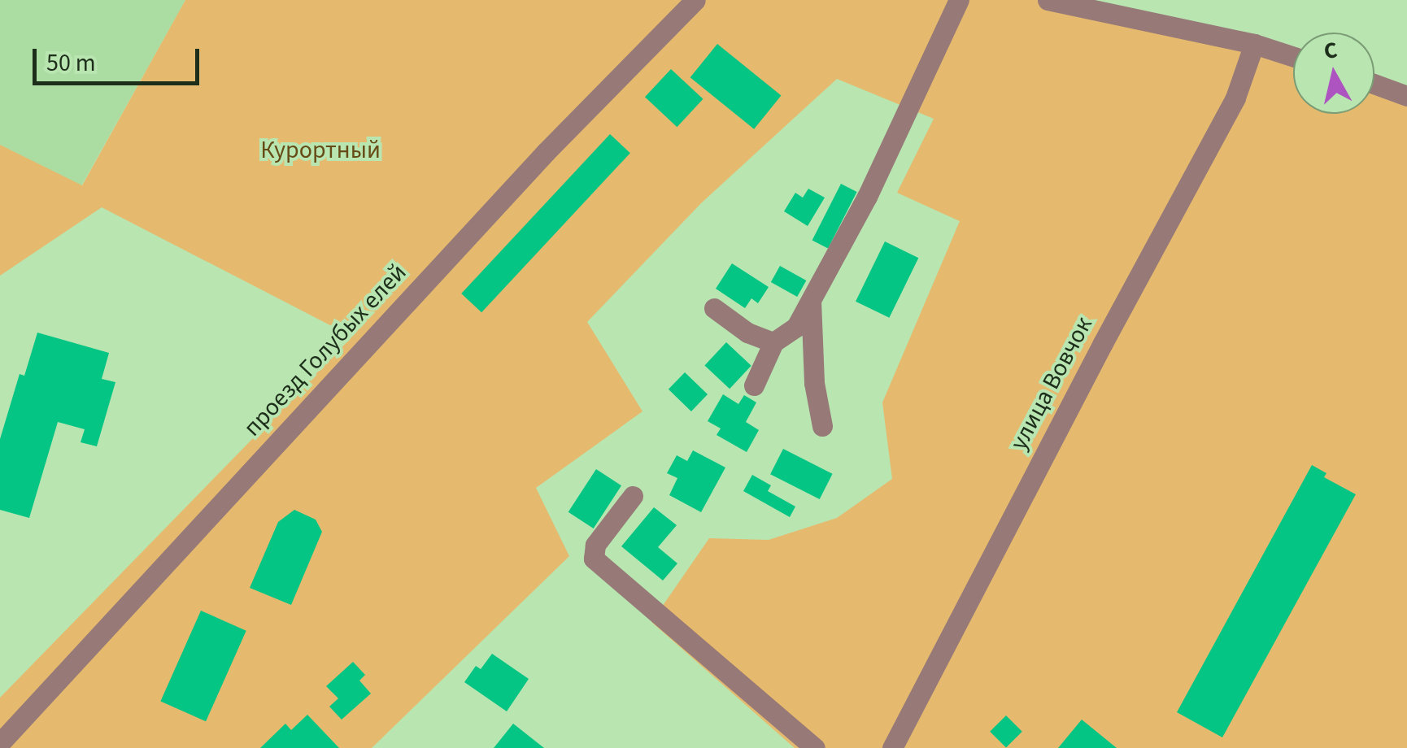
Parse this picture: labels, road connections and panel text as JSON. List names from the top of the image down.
{
  "streets": {
    "street": ["проезд Голубых елей", "улица Вовчок"]
  },
  "parks": ["Курортный"],
  "scale_bar": "50 m",
  "north": "top"
}
